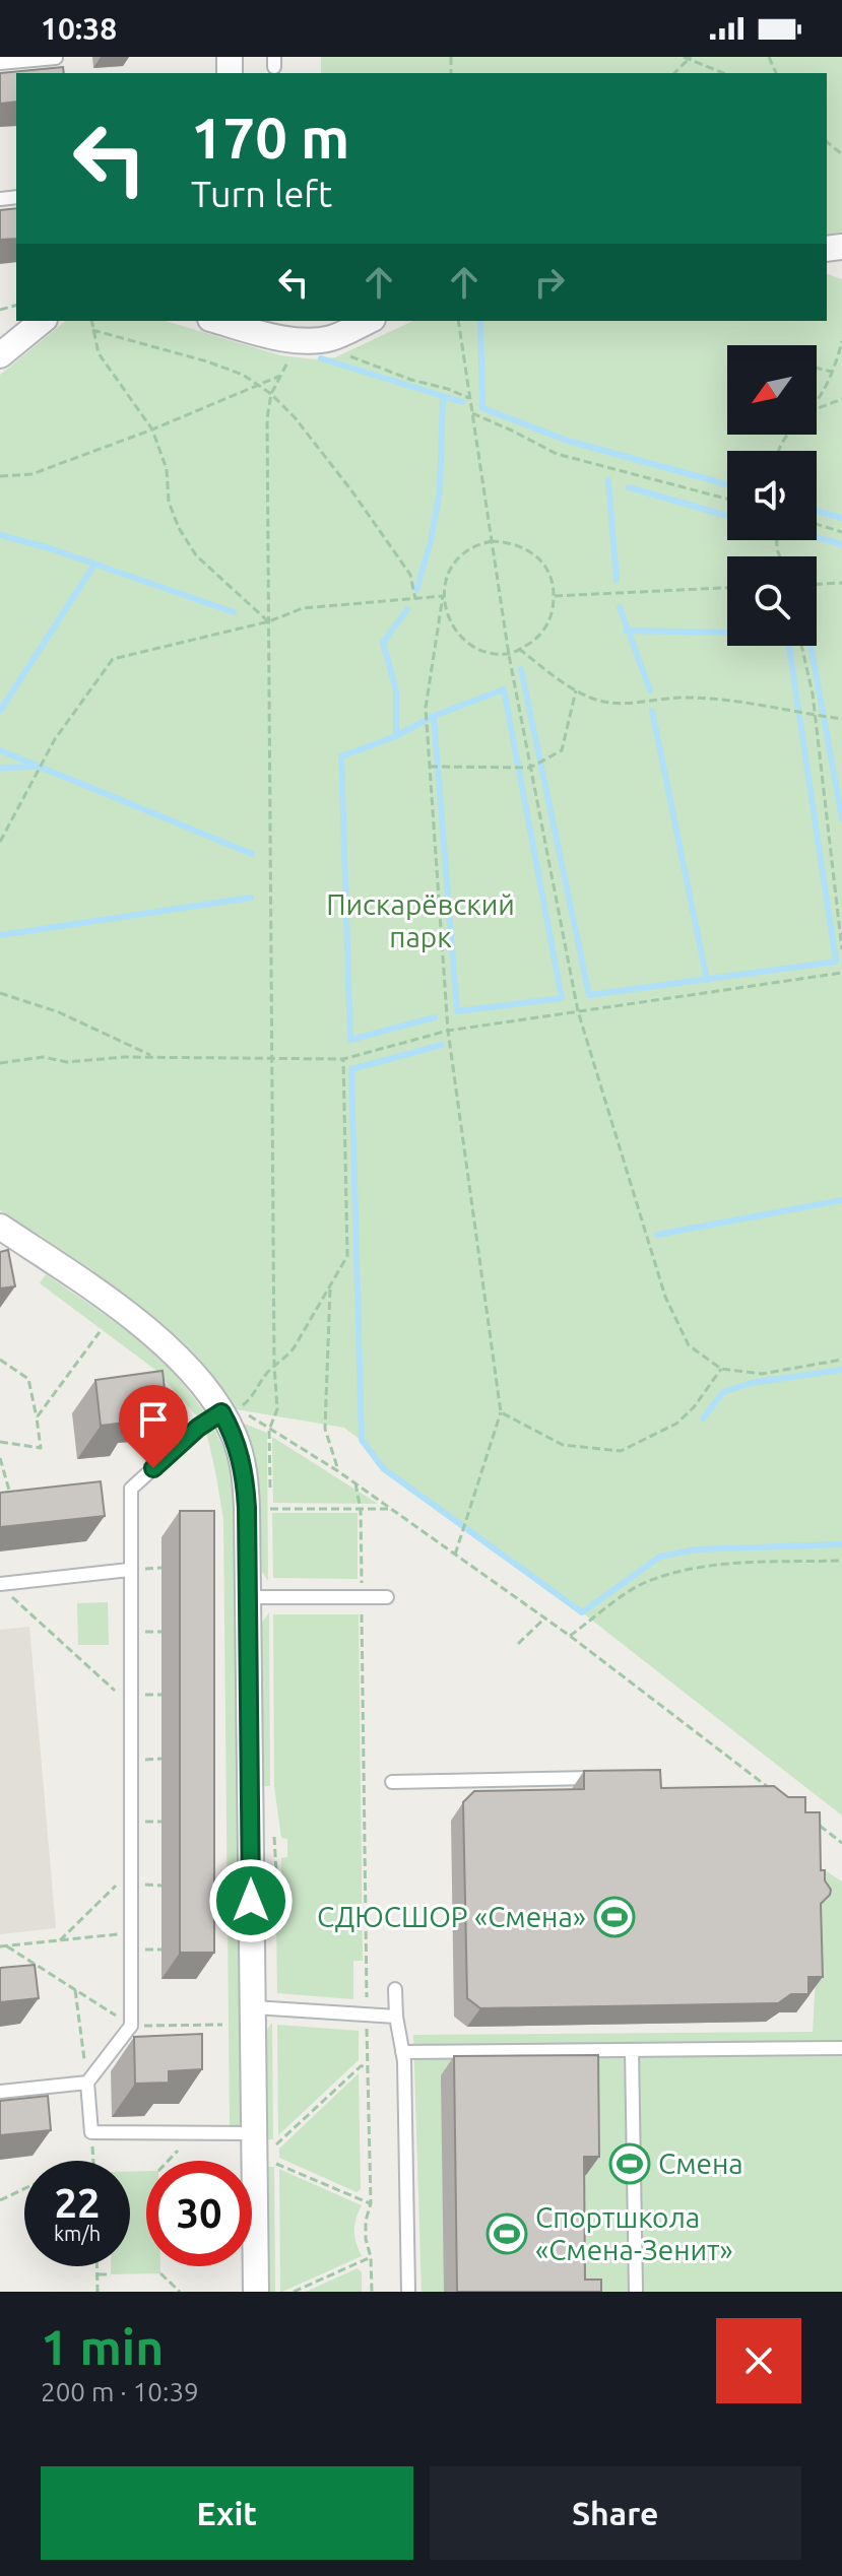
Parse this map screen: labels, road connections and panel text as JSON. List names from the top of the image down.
{
  "parks": ["Пискарёвский парк"],
  "places": {
    "sports": ["СДЮСШОР «Смена»", "Смена", "Спортшкола «Смена-Зенит»"]
  },
  "north": "bottom left",
  "page": {
    "status": "10:38",
    "turn": ["170 m", "Turn left"],
    "speed": "22 km/h",
    "limit": "30",
    "heading": ["1 min", "200 m · 10:39"],
    "buttons": ["Exit", "Share"]
  }
}
